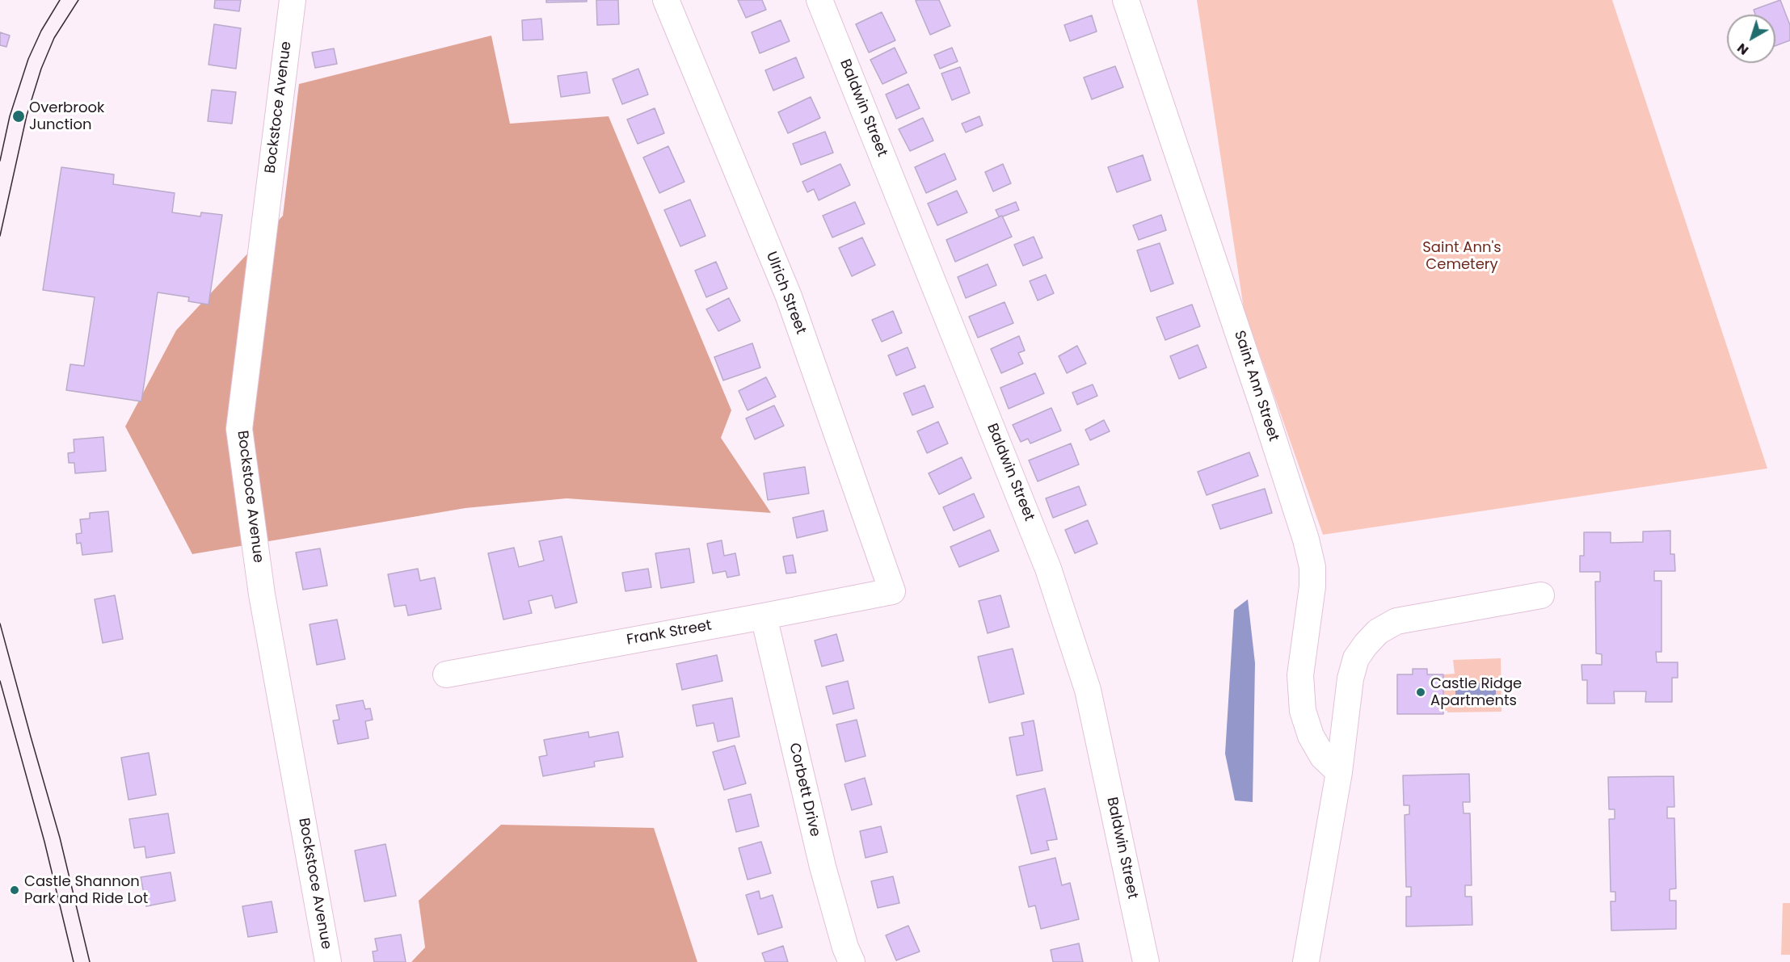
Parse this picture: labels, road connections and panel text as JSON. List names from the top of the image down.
{
  "streets": {
    "street": [
      "Bockstoce Avenue",
      "Baldwin Street",
      "Ulrich Street",
      "Saint Ann Street",
      "Frank Street",
      "Corbett Drive"
    ]
  },
  "crossings": [
    ["Ulrich Street", "Frank Street"],
    ["Frank Street", "Corbett Drive"]
  ],
  "parks": ["Saint Ann's Cemetery"],
  "places": ["Overbrook Junction", "Castle Ridge Apartments", "Castle Shannon Park and Ride Lot"],
  "north": "bottom left"
}
